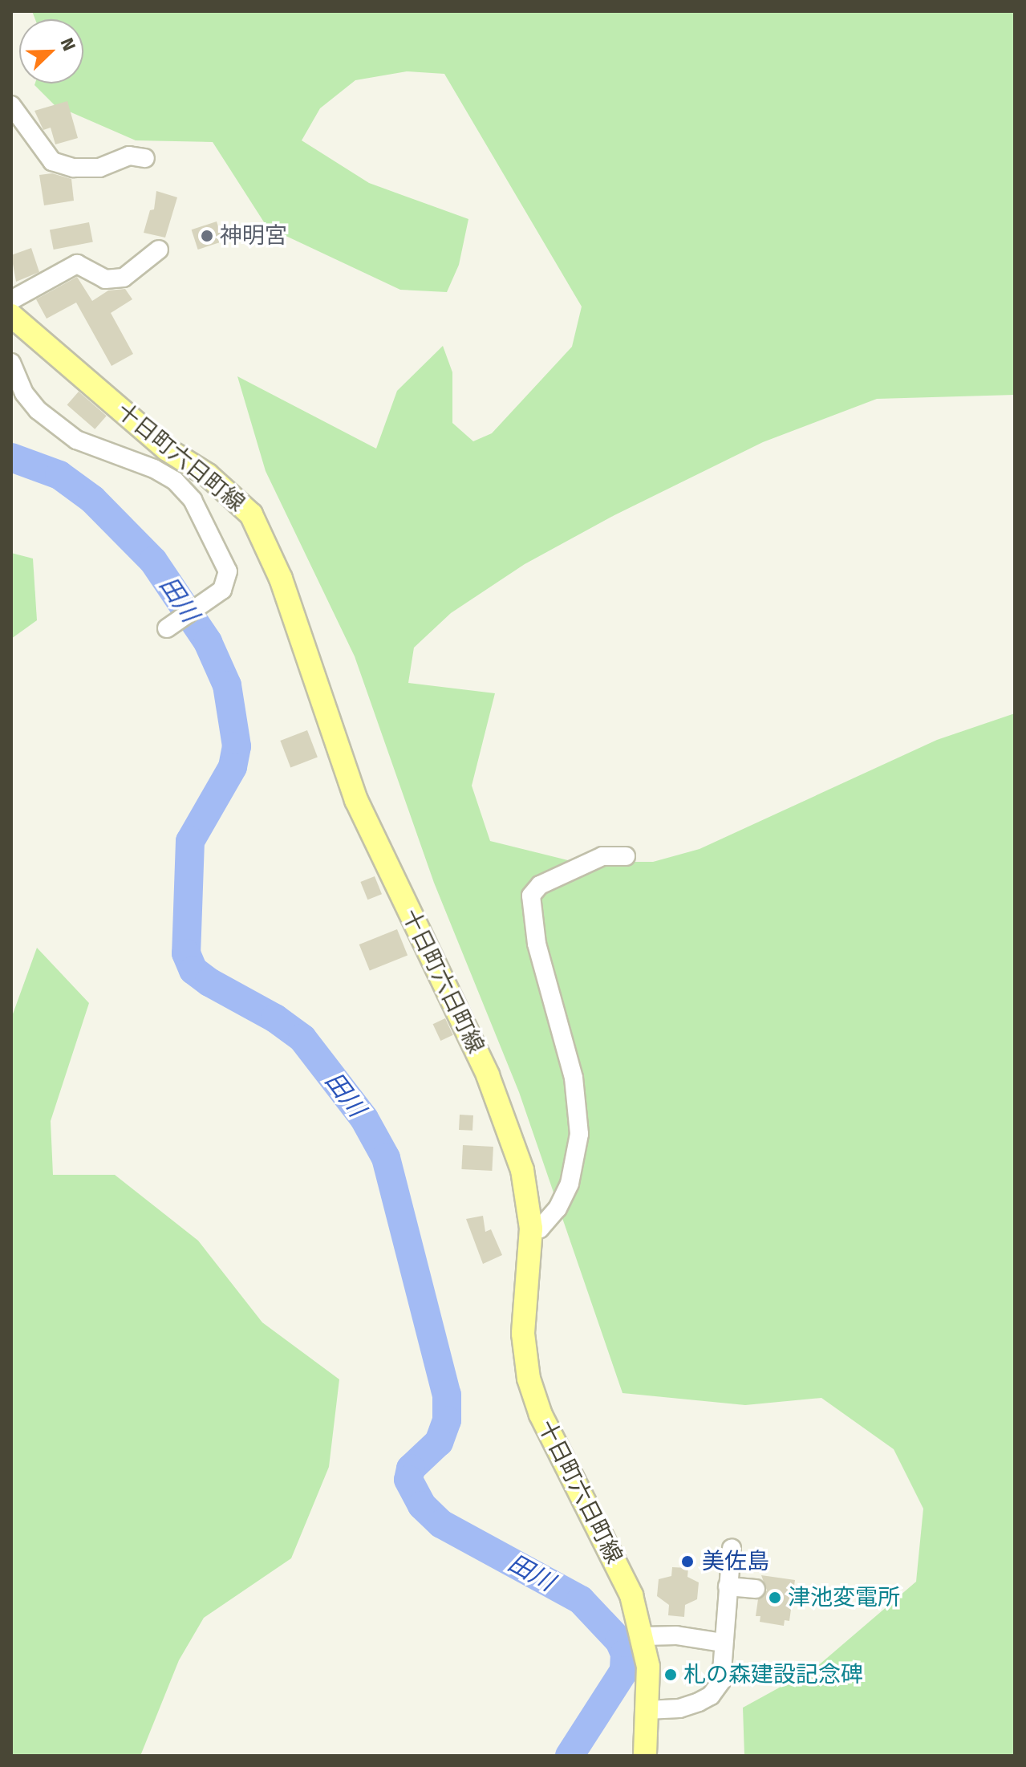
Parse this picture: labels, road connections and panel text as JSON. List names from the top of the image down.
{
  "streets": {
    "main road": ["十日町六日町線"]
  },
  "water": ["田川"],
  "places": [
    "神明宮",
    "美佐島",
    "津池変電所",
    "札の森建設記念碑"
  ],
  "north": "top right"
}
